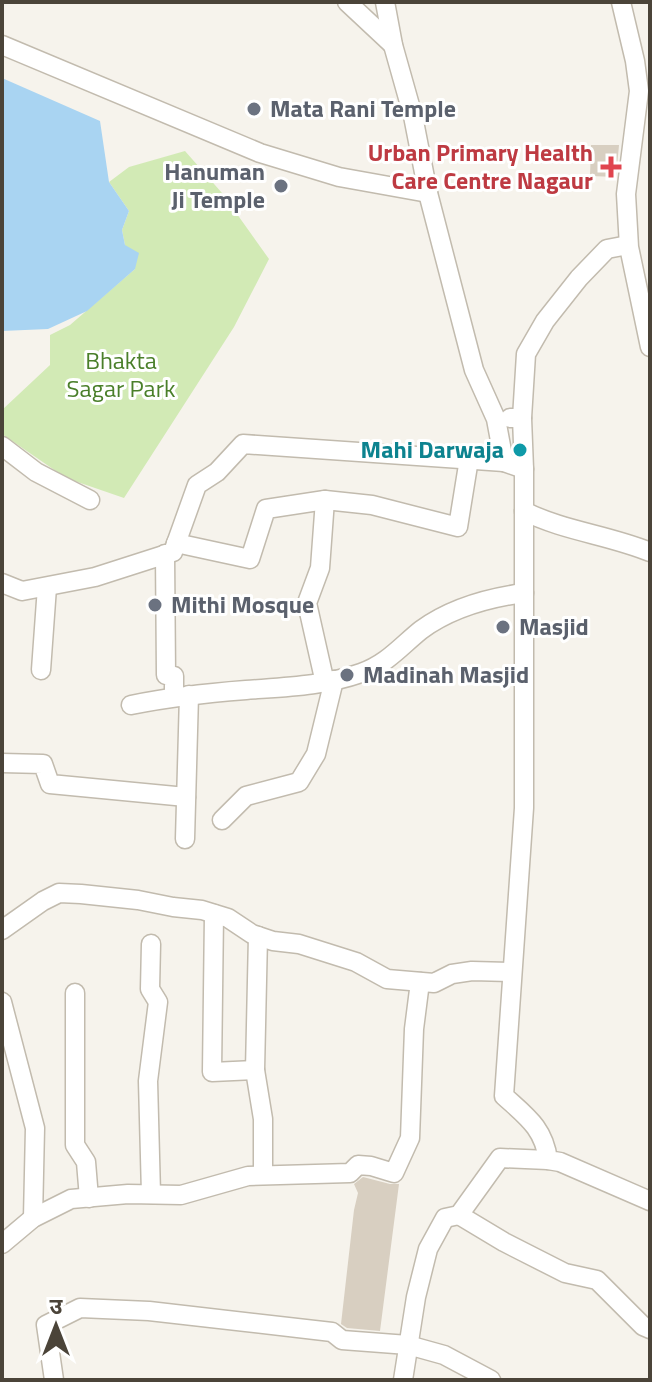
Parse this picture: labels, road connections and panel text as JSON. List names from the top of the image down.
{
  "parks": ["Bhakta Sagar Park"],
  "places": {
    "other": [
      "Mata Rani Temple",
      "Hanuman Ji Temple",
      "Mahi Darwaja",
      "Mithi Mosque",
      "Masjid",
      "Madinah Masjid"
    ],
    "health": ["Urban Primary Health Care Centre Nagaur"]
  },
  "north": "top"
}
